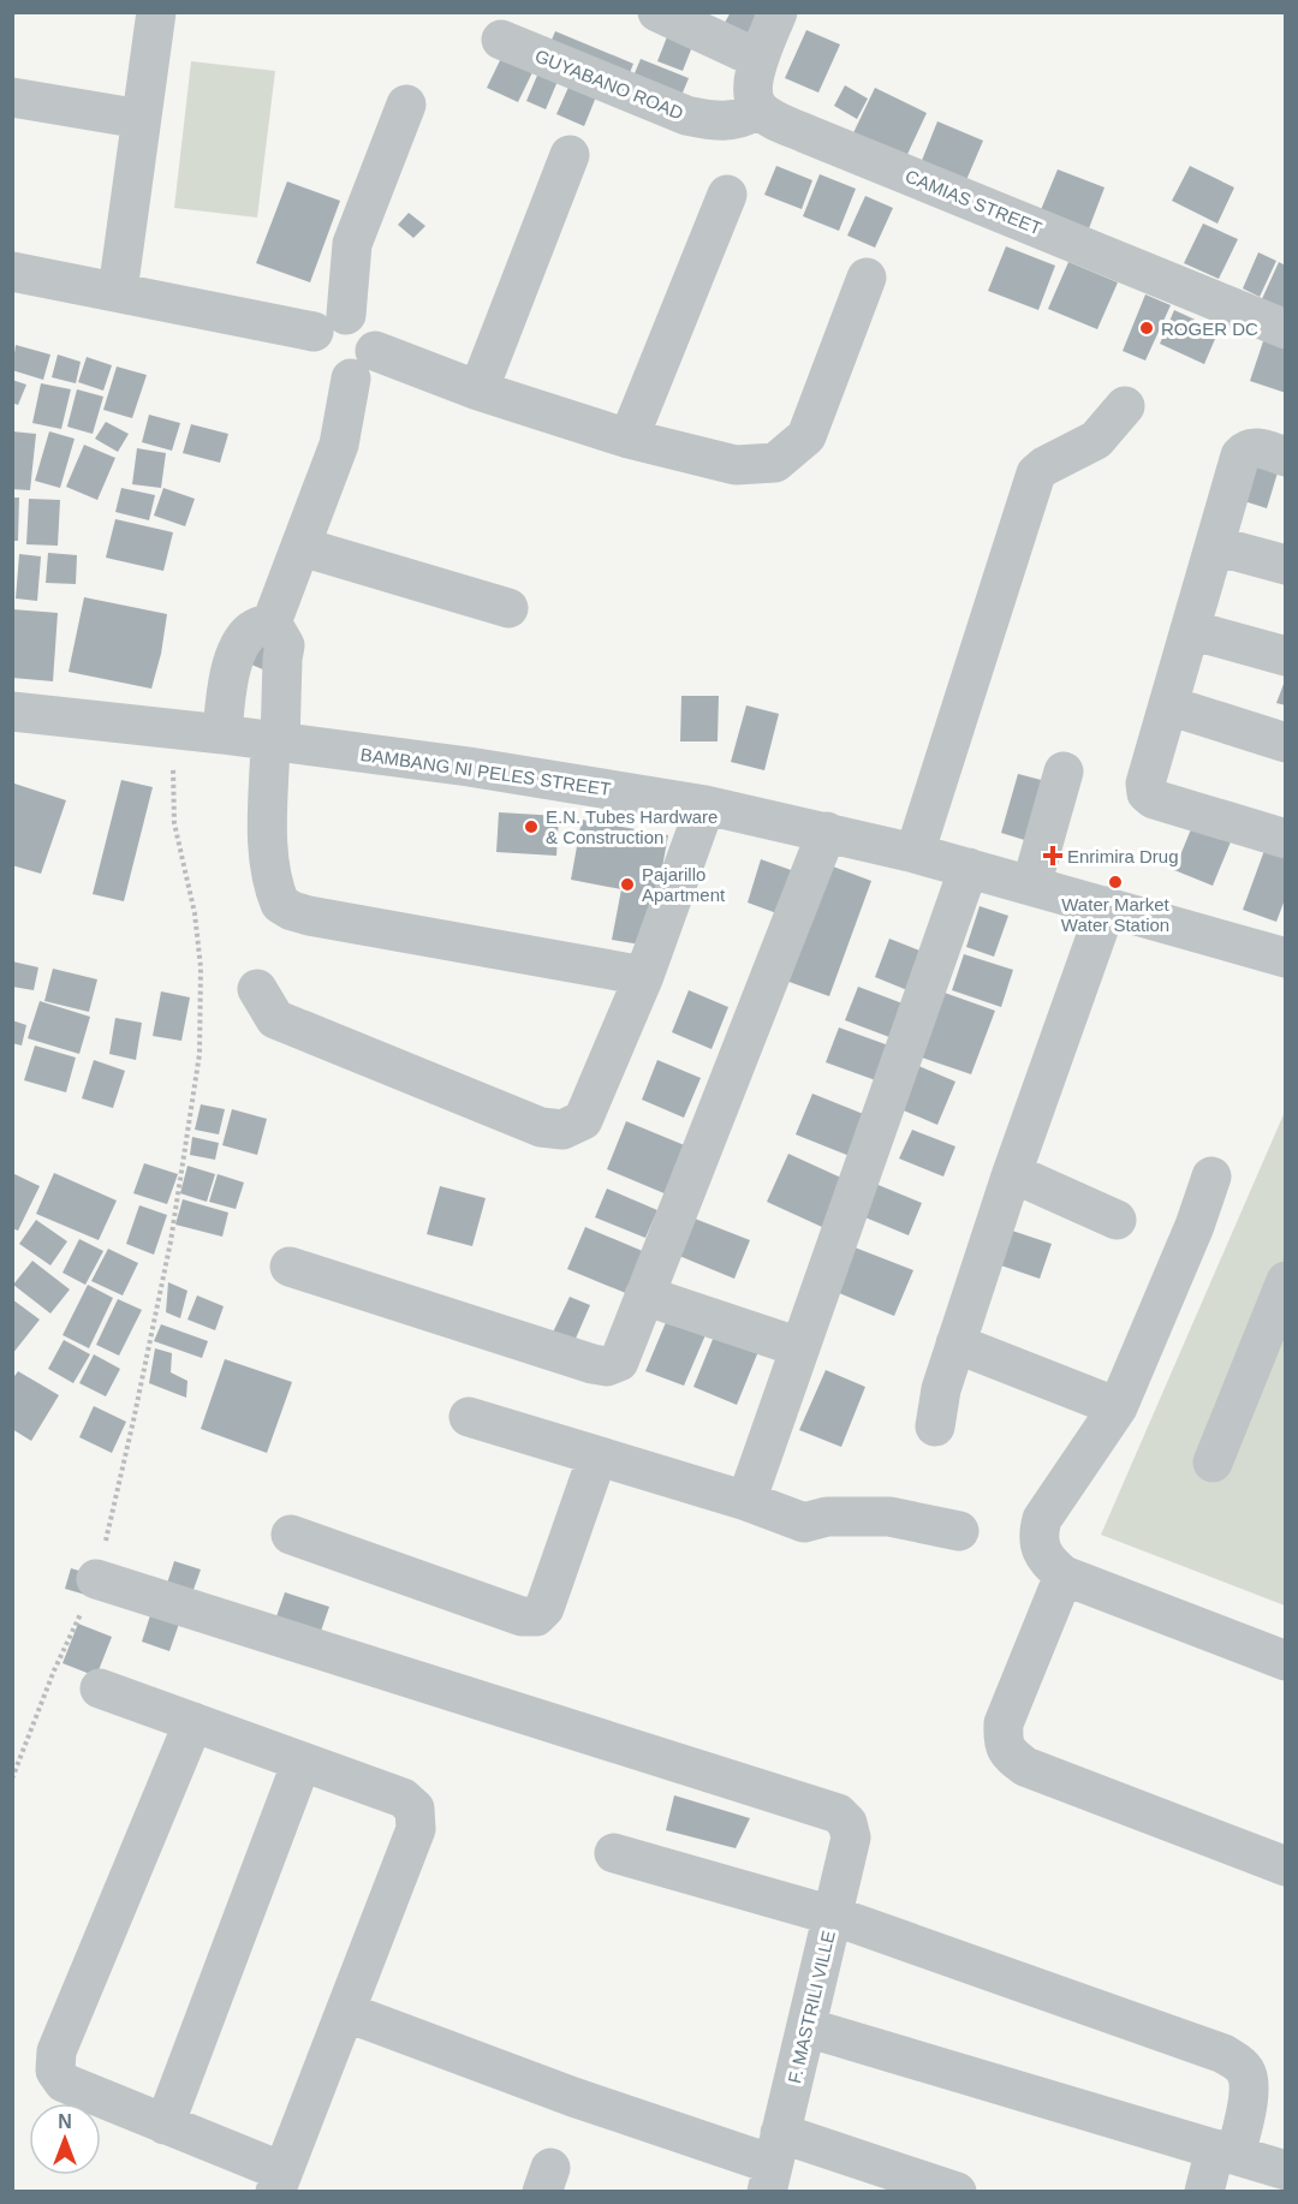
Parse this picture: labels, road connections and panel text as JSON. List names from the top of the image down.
{
  "streets": {
    "street": [
      "GUYABANO ROAD",
      "CAMIAS STREET",
      "BAMBANG NI PELES STREET",
      "F. MASTRILI VILLE"
    ]
  },
  "crossings": [
    ["GUYABANO ROAD", "CAMIAS STREET"]
  ],
  "places": {
    "other": [
      "ROGER DC",
      "E.N. Tubes Hardware & Construction",
      "Water Market Water Station",
      "Pajarillo Apartment"
    ],
    "health": ["Enrimira Drug"]
  },
  "north": "top"
}
